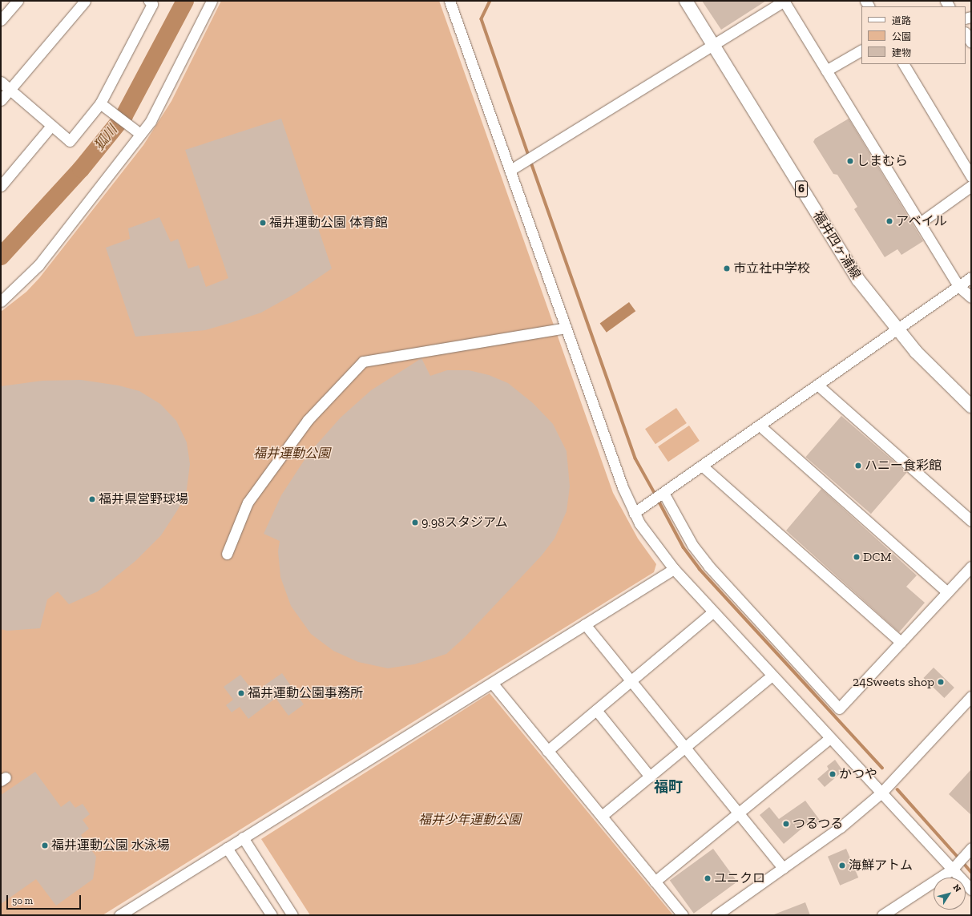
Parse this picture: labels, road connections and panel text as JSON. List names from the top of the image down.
{
  "streets": {
    "main road": ["6", "福井四ヶ浦線"]
  },
  "districts": ["福町"],
  "water": ["狐川"],
  "parks": ["福井運動公園", "福井少年運動公園"],
  "places": [
    "しまむら",
    "アベイル",
    "福井運動公園 体育館",
    "市立社中学校",
    "ハニー食彩館",
    "福井県営野球場",
    "9.98スタジアム",
    "DCM",
    "24Sweets shop",
    "福井運動公園事務所",
    "かつや",
    "つるつる",
    "福井運動公園 水泳場",
    "海鮮アトム",
    "ユニクロ"
  ],
  "legend": ["道路", "公園", "建物"],
  "scale_bar": "50 m",
  "north": "top right"
}
